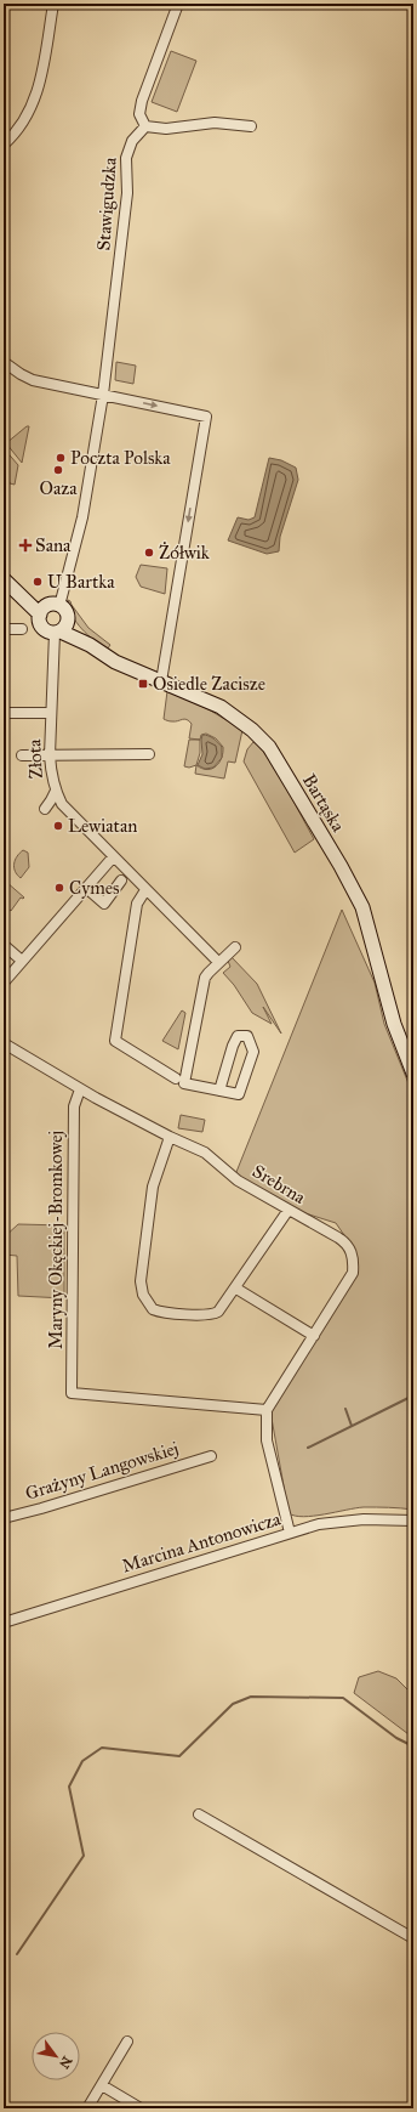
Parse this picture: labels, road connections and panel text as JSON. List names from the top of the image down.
{
  "streets": {
    "street": [
      "Stawigudzka",
      "Złota",
      "Bartąska",
      "Srebrna",
      "Maryny Okęckiej-Bromkowej",
      "Grażyny Langowskiej",
      "Marcina Antonowicza"
    ]
  },
  "crossings": [
    ["Stawigudzka", "Złota"],
    ["Stawigudzka", "Bartąska"],
    ["Złota", "Bartąska"],
    ["Srebrna", "Maryny Okęckiej-Bromkowej"]
  ],
  "places": {
    "other": [
      "Poczta Polska",
      "Oaza",
      "Żółwik",
      "U Bartka",
      "Lewiatan",
      "Cymes"
    ],
    "health": ["Sana"],
    "transit": ["Osiedle Zacisze"]
  },
  "north": "bottom right"
}
